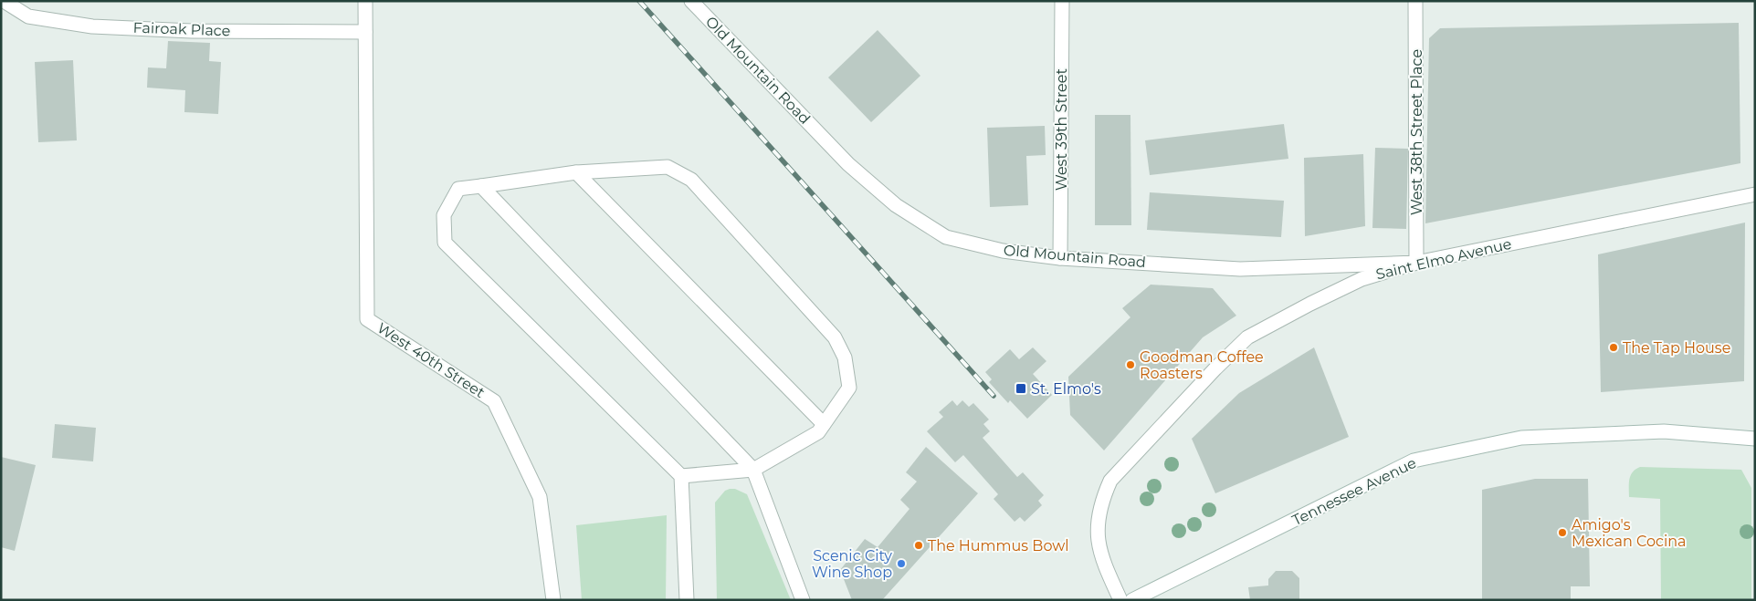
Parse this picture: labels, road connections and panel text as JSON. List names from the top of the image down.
{
  "streets": {
    "street": [
      "Fairoak Place",
      "Old Mountain Road",
      "West 39th Street",
      "West 38th Street Place",
      "Saint Elmo Avenue",
      "West 40th Street",
      "Tennessee Avenue"
    ]
  },
  "crossings": [
    ["Fairoak Place", "West 40th Street"],
    ["Old Mountain Road", "West 39th Street"],
    ["Old Mountain Road", "West 38th Street Place"],
    ["Old Mountain Road", "Saint Elmo Avenue"],
    ["West 38th Street Place", "Saint Elmo Avenue"]
  ],
  "places": {
    "other": [
      "The Tap House",
      "Goodman Coffee Roasters",
      "Amigo's Mexican Cocina",
      "The Hummus Bowl",
      "Scenic City Wine Shop"
    ],
    "transit": ["St. Elmo's"]
  }
}
